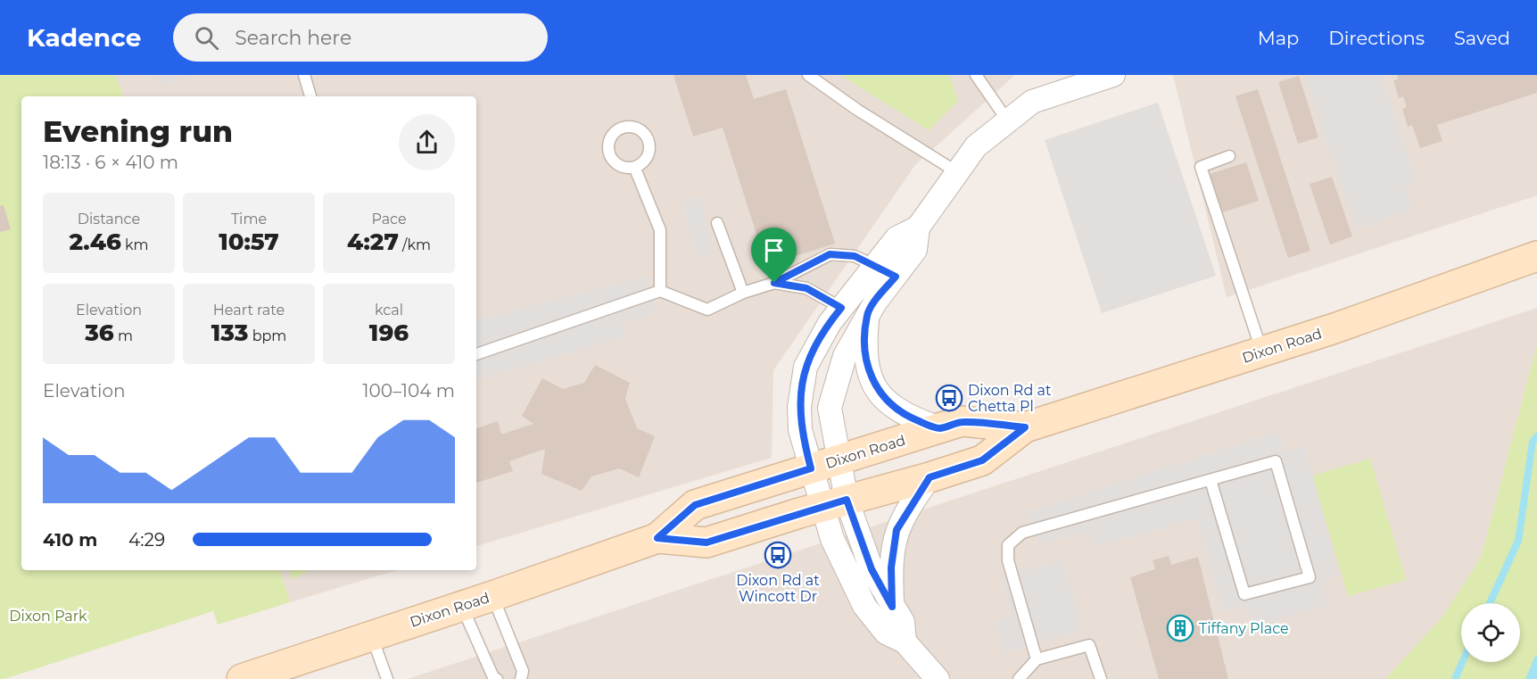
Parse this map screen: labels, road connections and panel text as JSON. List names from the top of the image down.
{
  "streets": {
    "main road": ["Dixon Road"]
  },
  "parks": ["Dixon Park"],
  "places": {
    "bus stop": ["Dixon Rd at Chetta Pl", "Dixon Rd at Wincott Dr"],
    "building": ["Tiffany Place"]
  },
  "page": {
    "header": "Kadence",
    "search": "Search here",
    "nav": ["Map", "Directions", "Saved"],
    "heading": ["Evening run", "18:13 · 6 × 410 m"],
    "stats": [
      ["Distance", "2.46 km"],
      ["Time", "10:57"],
      ["Pace", "4:27 /km"],
      ["Elevation", "36 m"],
      ["Heart rate", "133 bpm"],
      ["kcal", "196"]
    ],
    "chart": ["Elevation", "100–104 m"],
    "list": [
      {
        "name": "410 m",
        "note": "4:29"
      }
    ]
  }
}
